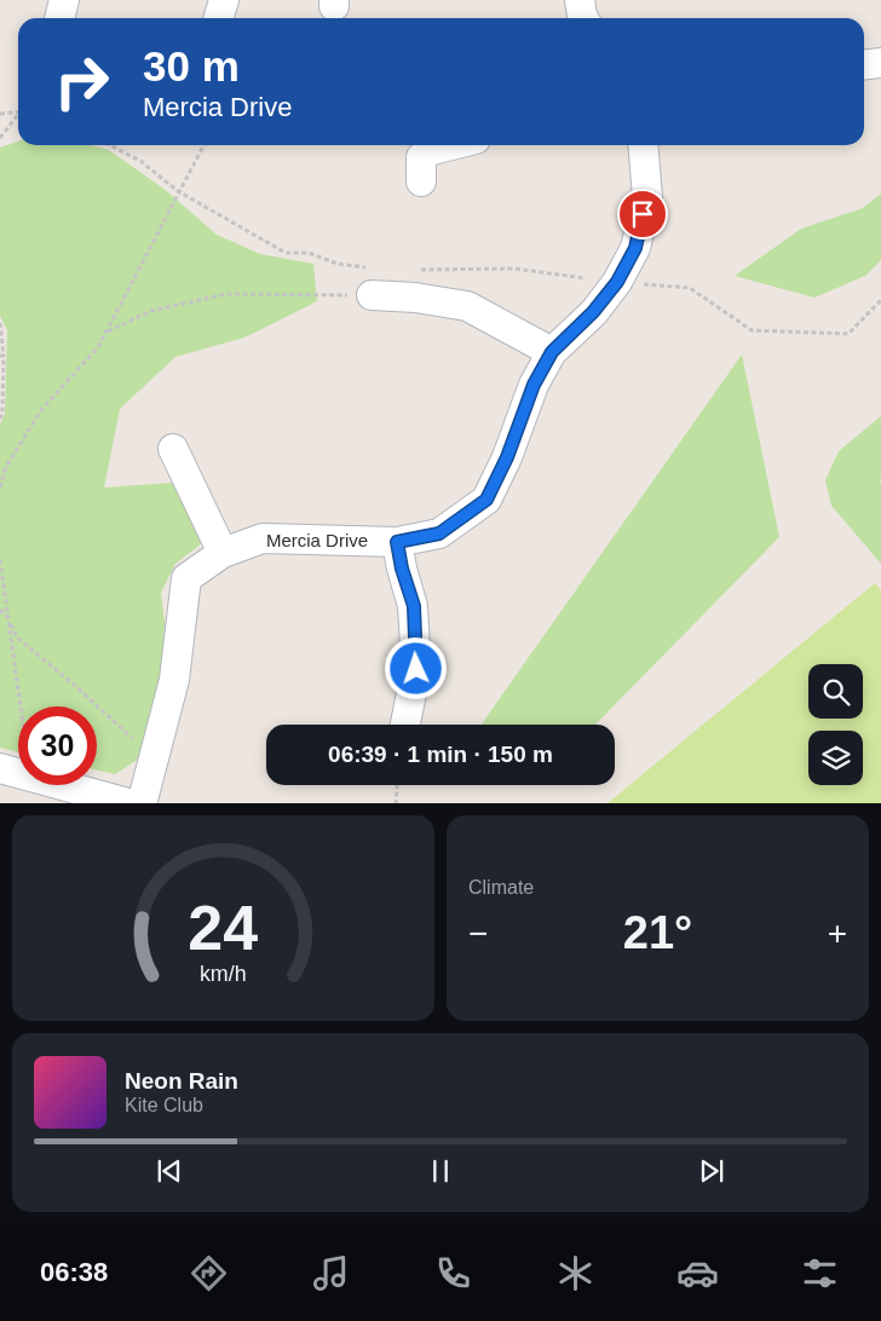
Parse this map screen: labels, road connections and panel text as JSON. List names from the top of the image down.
{
  "streets": {
    "street": ["Mercia Drive"]
  },
  "page": {
    "turn": ["30 m", "Mercia Drive"],
    "limit": "30",
    "trip": "06:39 · 1 min · 150 m",
    "tile": "Climate",
    "heat": ["−", "21°", "+"],
    "song": ["Neon Rain", "Kite Club"],
    "tabs": "06:38",
    "gauge": ["24", "km/h"]
  }
}
